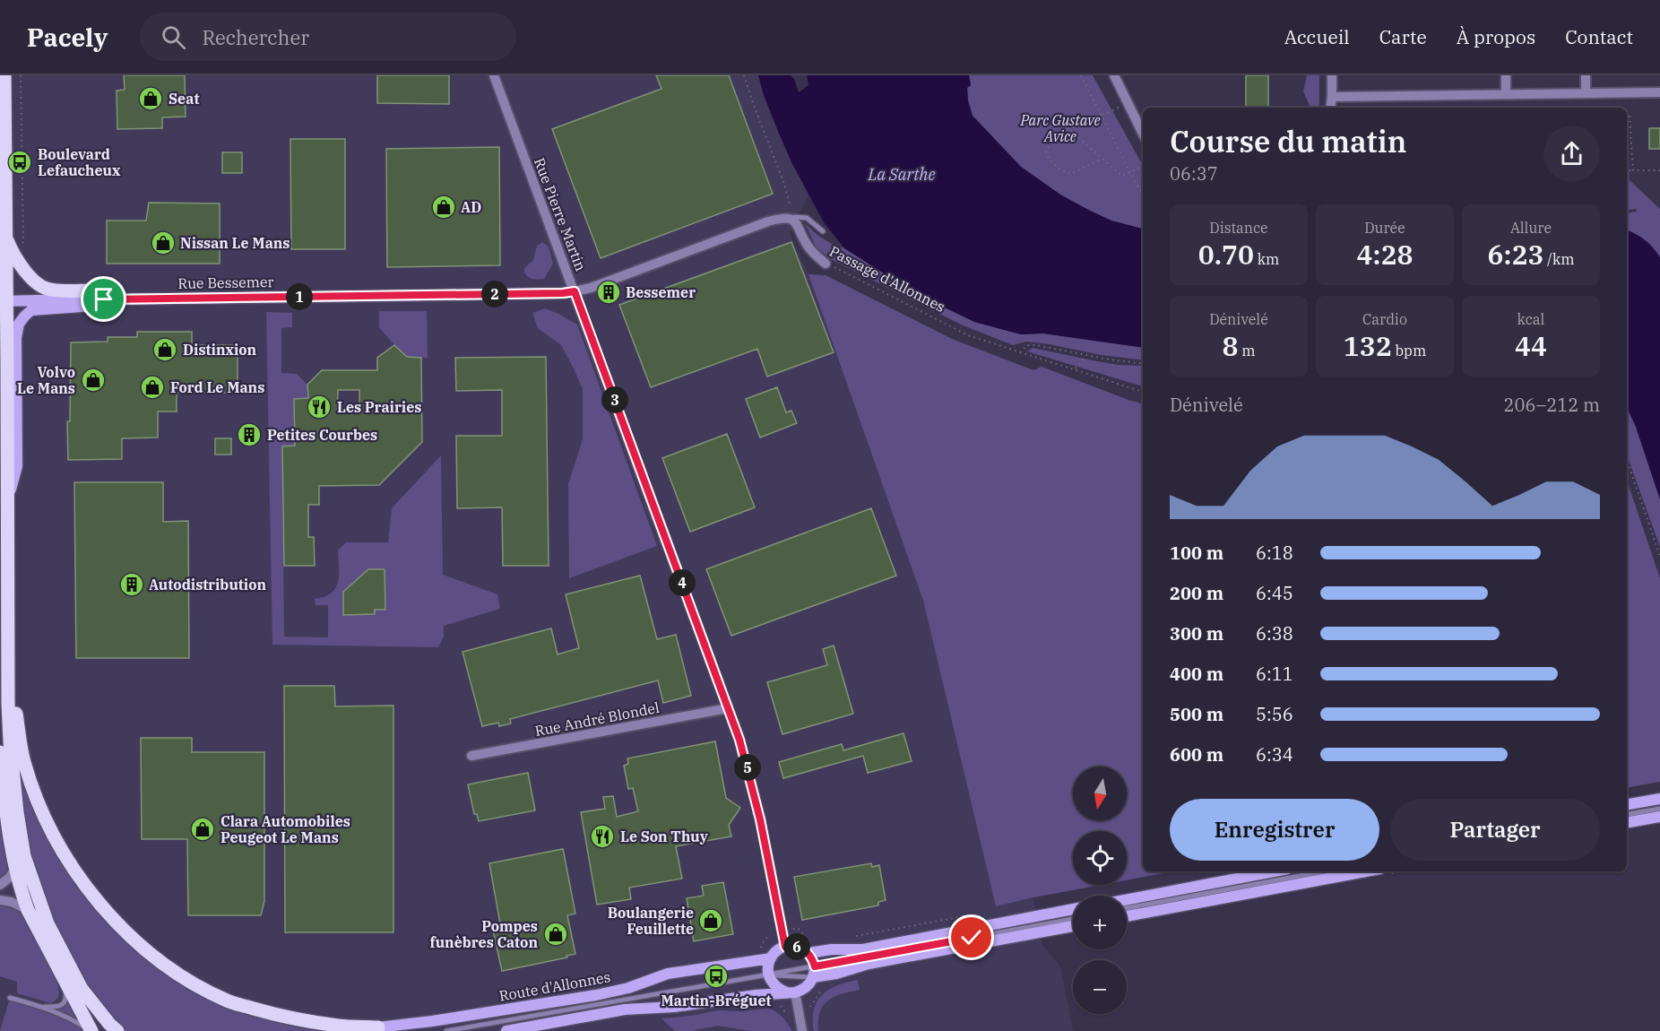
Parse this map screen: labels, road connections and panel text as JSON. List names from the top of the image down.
{
  "streets": {
    "main road": ["Rue Bessemer", "Route d'Allonnes"],
    "street": ["Rue Pierre Martin", "Passage d'Allonnes", "Rue André Blondel"]
  },
  "crossings": [
    ["Rue Pierre Martin", "Rue Bessemer"],
    ["Rue Pierre Martin", "Rue André Blondel"],
    ["Rue Pierre Martin", "Route d'Allonnes"]
  ],
  "water": ["La Sarthe"],
  "parks": ["Parc Gustave Avice"],
  "places": {
    "shop": [
      "Seat",
      "AD",
      "Nissan Le Mans",
      "Distinxion",
      "Volvo Le Mans",
      "Ford Le Mans",
      "Clara Automobiles Peugeot Le Mans",
      "Boulangerie Feuillette",
      "Pompes funèbres Caton"
    ],
    "bus stop": ["Boulevard Lefaucheux", "Martin-Bréguet"],
    "building": ["Bessemer", "Petites Courbes", "Autodistribution"],
    "restaurant": ["Les Prairies", "Le Son Thuy"]
  },
  "north": "bottom",
  "page": {
    "header": "Pacely",
    "search": "Rechercher",
    "nav": [
      "Accueil",
      "Carte",
      "À propos",
      "Contact"
    ],
    "heading": ["Course du matin", "06:37"],
    "stats": [
      ["Distance", "0.70 km"],
      ["Durée", "4:28"],
      ["Allure", "6:23 /km"],
      ["Dénivelé", "8 m"],
      ["Cardio", "132 bpm"],
      ["kcal", "44"]
    ],
    "pins": [
      "2",
      "1",
      "3",
      "4",
      "5",
      "6"
    ],
    "chart": ["Dénivelé", "206–212 m"],
    "list": [
      {
        "name": "100 m",
        "note": "6:18"
      },
      {
        "name": "200 m",
        "note": "6:45"
      },
      {
        "name": "300 m",
        "note": "6:38"
      },
      {
        "name": "400 m",
        "note": "6:11"
      },
      {
        "name": "500 m",
        "note": "5:56"
      },
      {
        "name": "600 m",
        "note": "6:34"
      }
    ],
    "map_buttons": ["+", "−"],
    "buttons": ["Enregistrer", "Partager"]
  }
}
